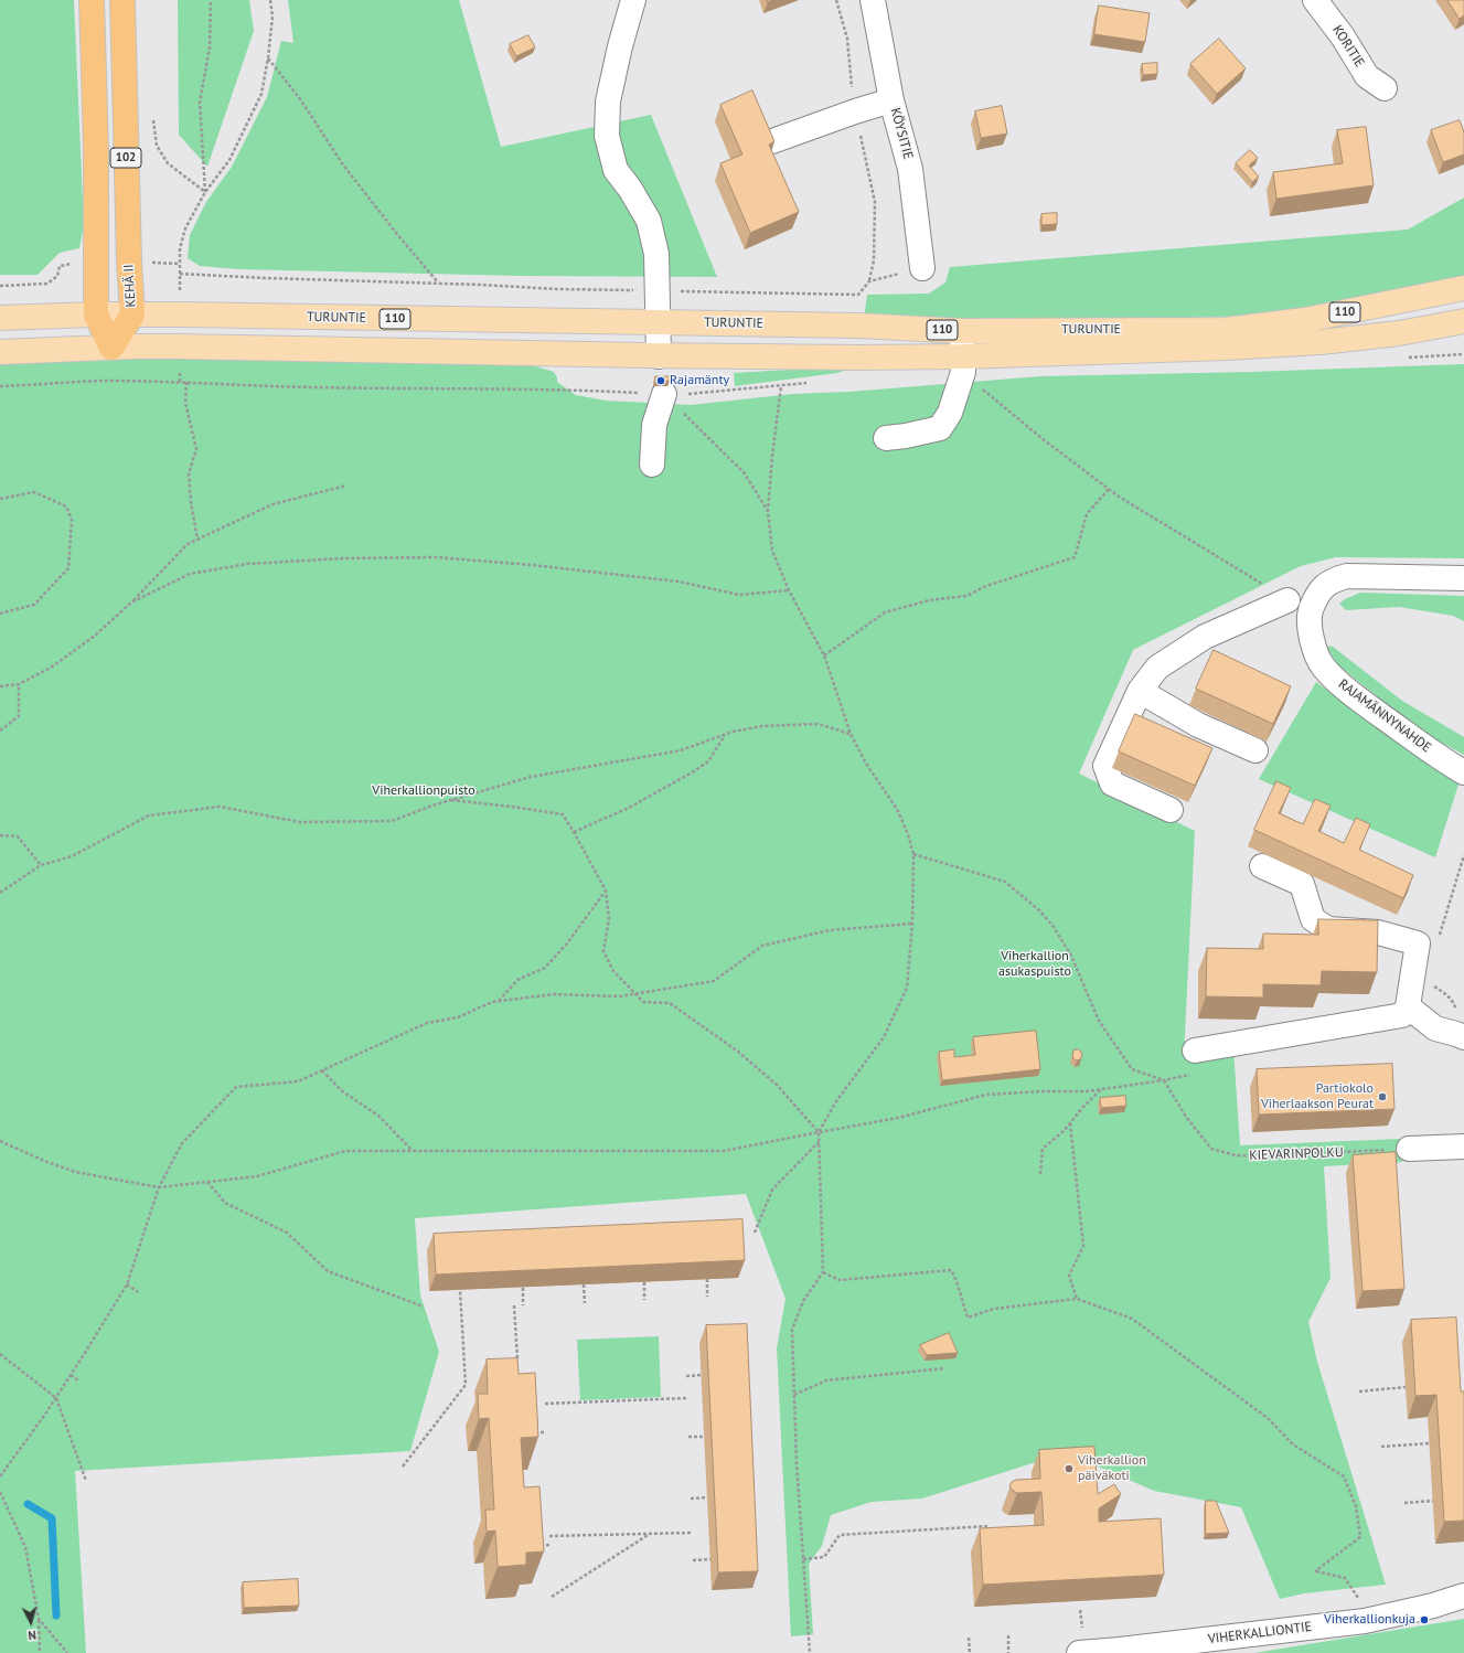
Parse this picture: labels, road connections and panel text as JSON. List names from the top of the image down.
{
  "streets": {
    "highway": ["102", "KEHÄ II"],
    "main road": ["110", "TURUNTIE"],
    "street": [
      "KORITIE",
      "KÖYSITIE",
      "RAJAMÄNNYNAHDE",
      "VIHERKALLIONTIE"
    ],
    "path": ["KIEVARINPOLKU"]
  },
  "crossings": [
    ["102", "KEHÄ II"],
    ["102", "TURUNTIE"],
    ["KEHÄ II", "TURUNTIE"]
  ],
  "parks": ["Viherkallionpuisto", "Viherkallion asukaspuisto"],
  "places": [
    "Rajamänty",
    "Partiokolo Viherlaakson Peurat",
    "Viherkallion päiväkoti",
    "Viherkallionkuja"
  ],
  "north": "bottom"
}
